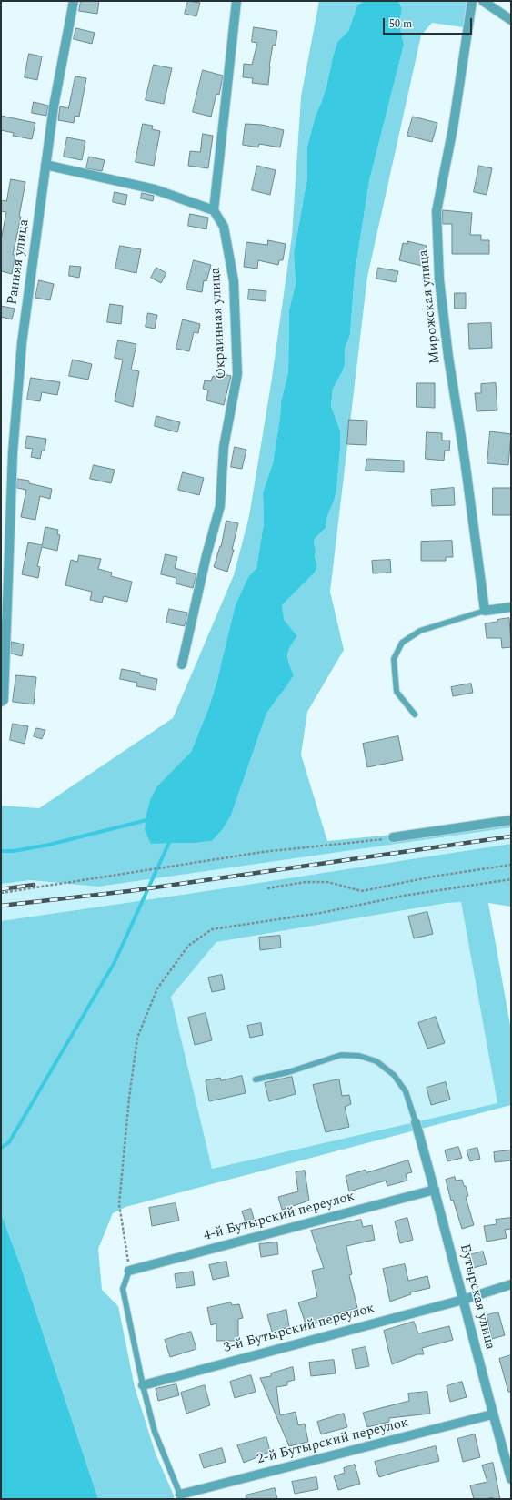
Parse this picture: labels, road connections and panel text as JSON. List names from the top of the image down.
{
  "streets": {
    "street": [
      "Ранняя улица",
      "Мирожская улица",
      "Окраинная улица",
      "4-й Бутырский переулок",
      "Бутырская улица",
      "3-й Бутырский переулок",
      "2-й Бутырский переулок"
    ]
  },
  "crossings": [
    ["4-й Бутырский переулок", "Бутырская улица"],
    ["Бутырская улица", "3-й Бутырский переулок"],
    ["Бутырская улица", "2-й Бутырский переулок"]
  ],
  "scale_bar": "50 m"
}
